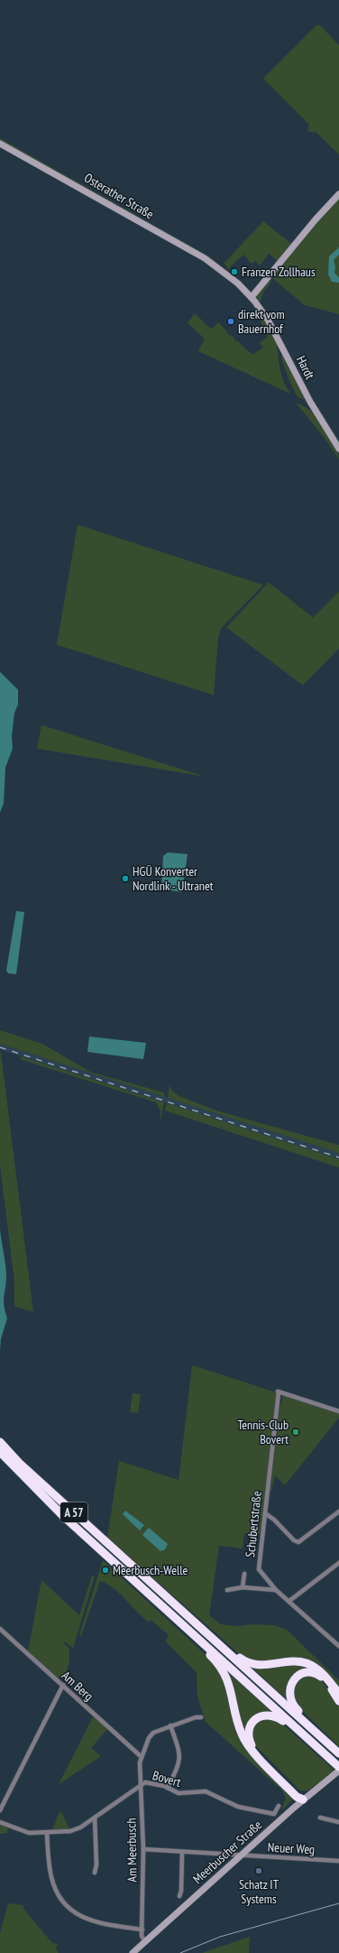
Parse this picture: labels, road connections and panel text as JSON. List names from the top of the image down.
{
  "streets": {
    "highway": ["A 57"],
    "main road": ["Osterather Straße", "Hardt", "Meerbuscher Straße"],
    "street": [
      "Schubertstraße",
      "Am Berg",
      "Bovert",
      "Neuer Weg",
      "Am Meerbusch"
    ]
  },
  "crossings": [
    ["Osterather Straße", "Hardt"],
    ["Am Berg", "Am Meerbusch"],
    ["Bovert", "Am Meerbusch"],
    ["Neuer Weg", "Am Meerbusch"],
    ["Neuer Weg", "Meerbuscher Straße"],
    ["Am Meerbusch", "Meerbuscher Straße"]
  ],
  "places": [
    "Franzen Zollhaus",
    "direkt vom Bauernhof",
    "HGÜ Konverter Nordlink - Ultranet",
    "Tennis-Club Bovert",
    "Meerbusch-Welle",
    "Schatz IT Systems"
  ]
}
